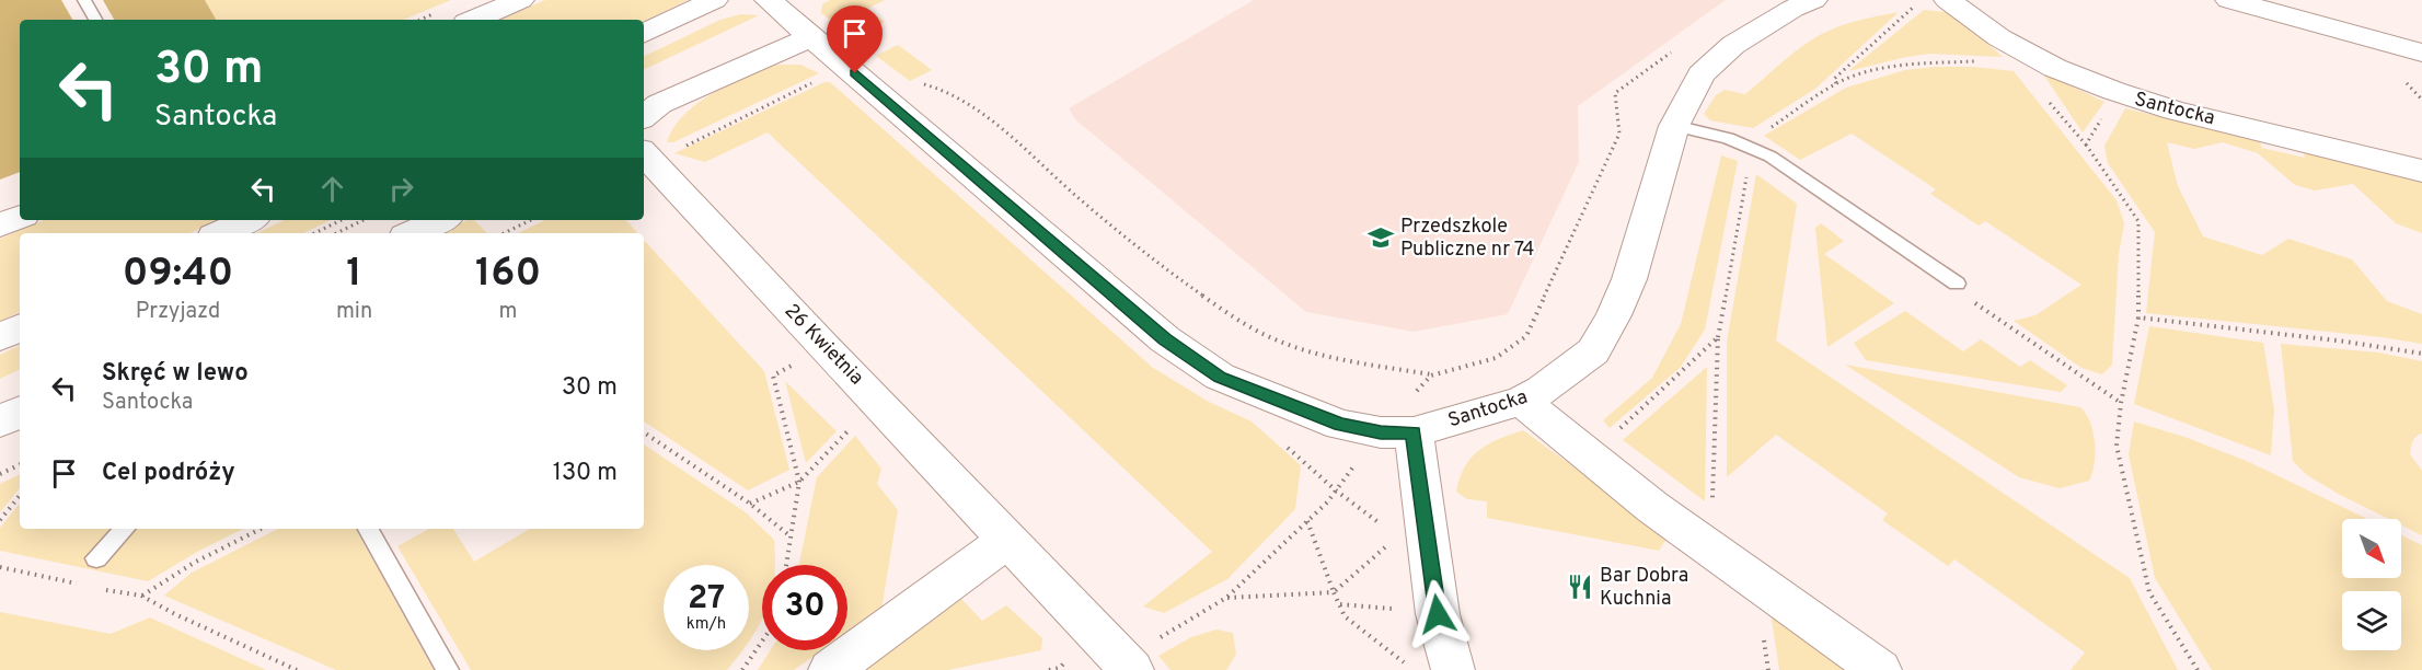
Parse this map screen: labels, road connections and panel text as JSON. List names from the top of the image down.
{
  "streets": {
    "street": ["Santocka", "26 Kwietnia"]
  },
  "places": {
    "school or university": ["Przedszkole Publiczne nr 74"],
    "restaurant": ["Bar Dobra Kuchnia"]
  },
  "north": "bottom right",
  "page": {
    "turn": ["30 m", "Santocka"],
    "eta": [
      "09:40",
      "Przyjazd",
      "1",
      "min",
      "160",
      "m"
    ],
    "list": [
      {
        "name": "Skręć w lewo",
        "note": "Santocka",
        "value": "30 m"
      },
      {
        "name": "Cel podróży",
        "value": "130 m"
      }
    ],
    "speed": "27 km/h",
    "limit": "30"
  }
}
